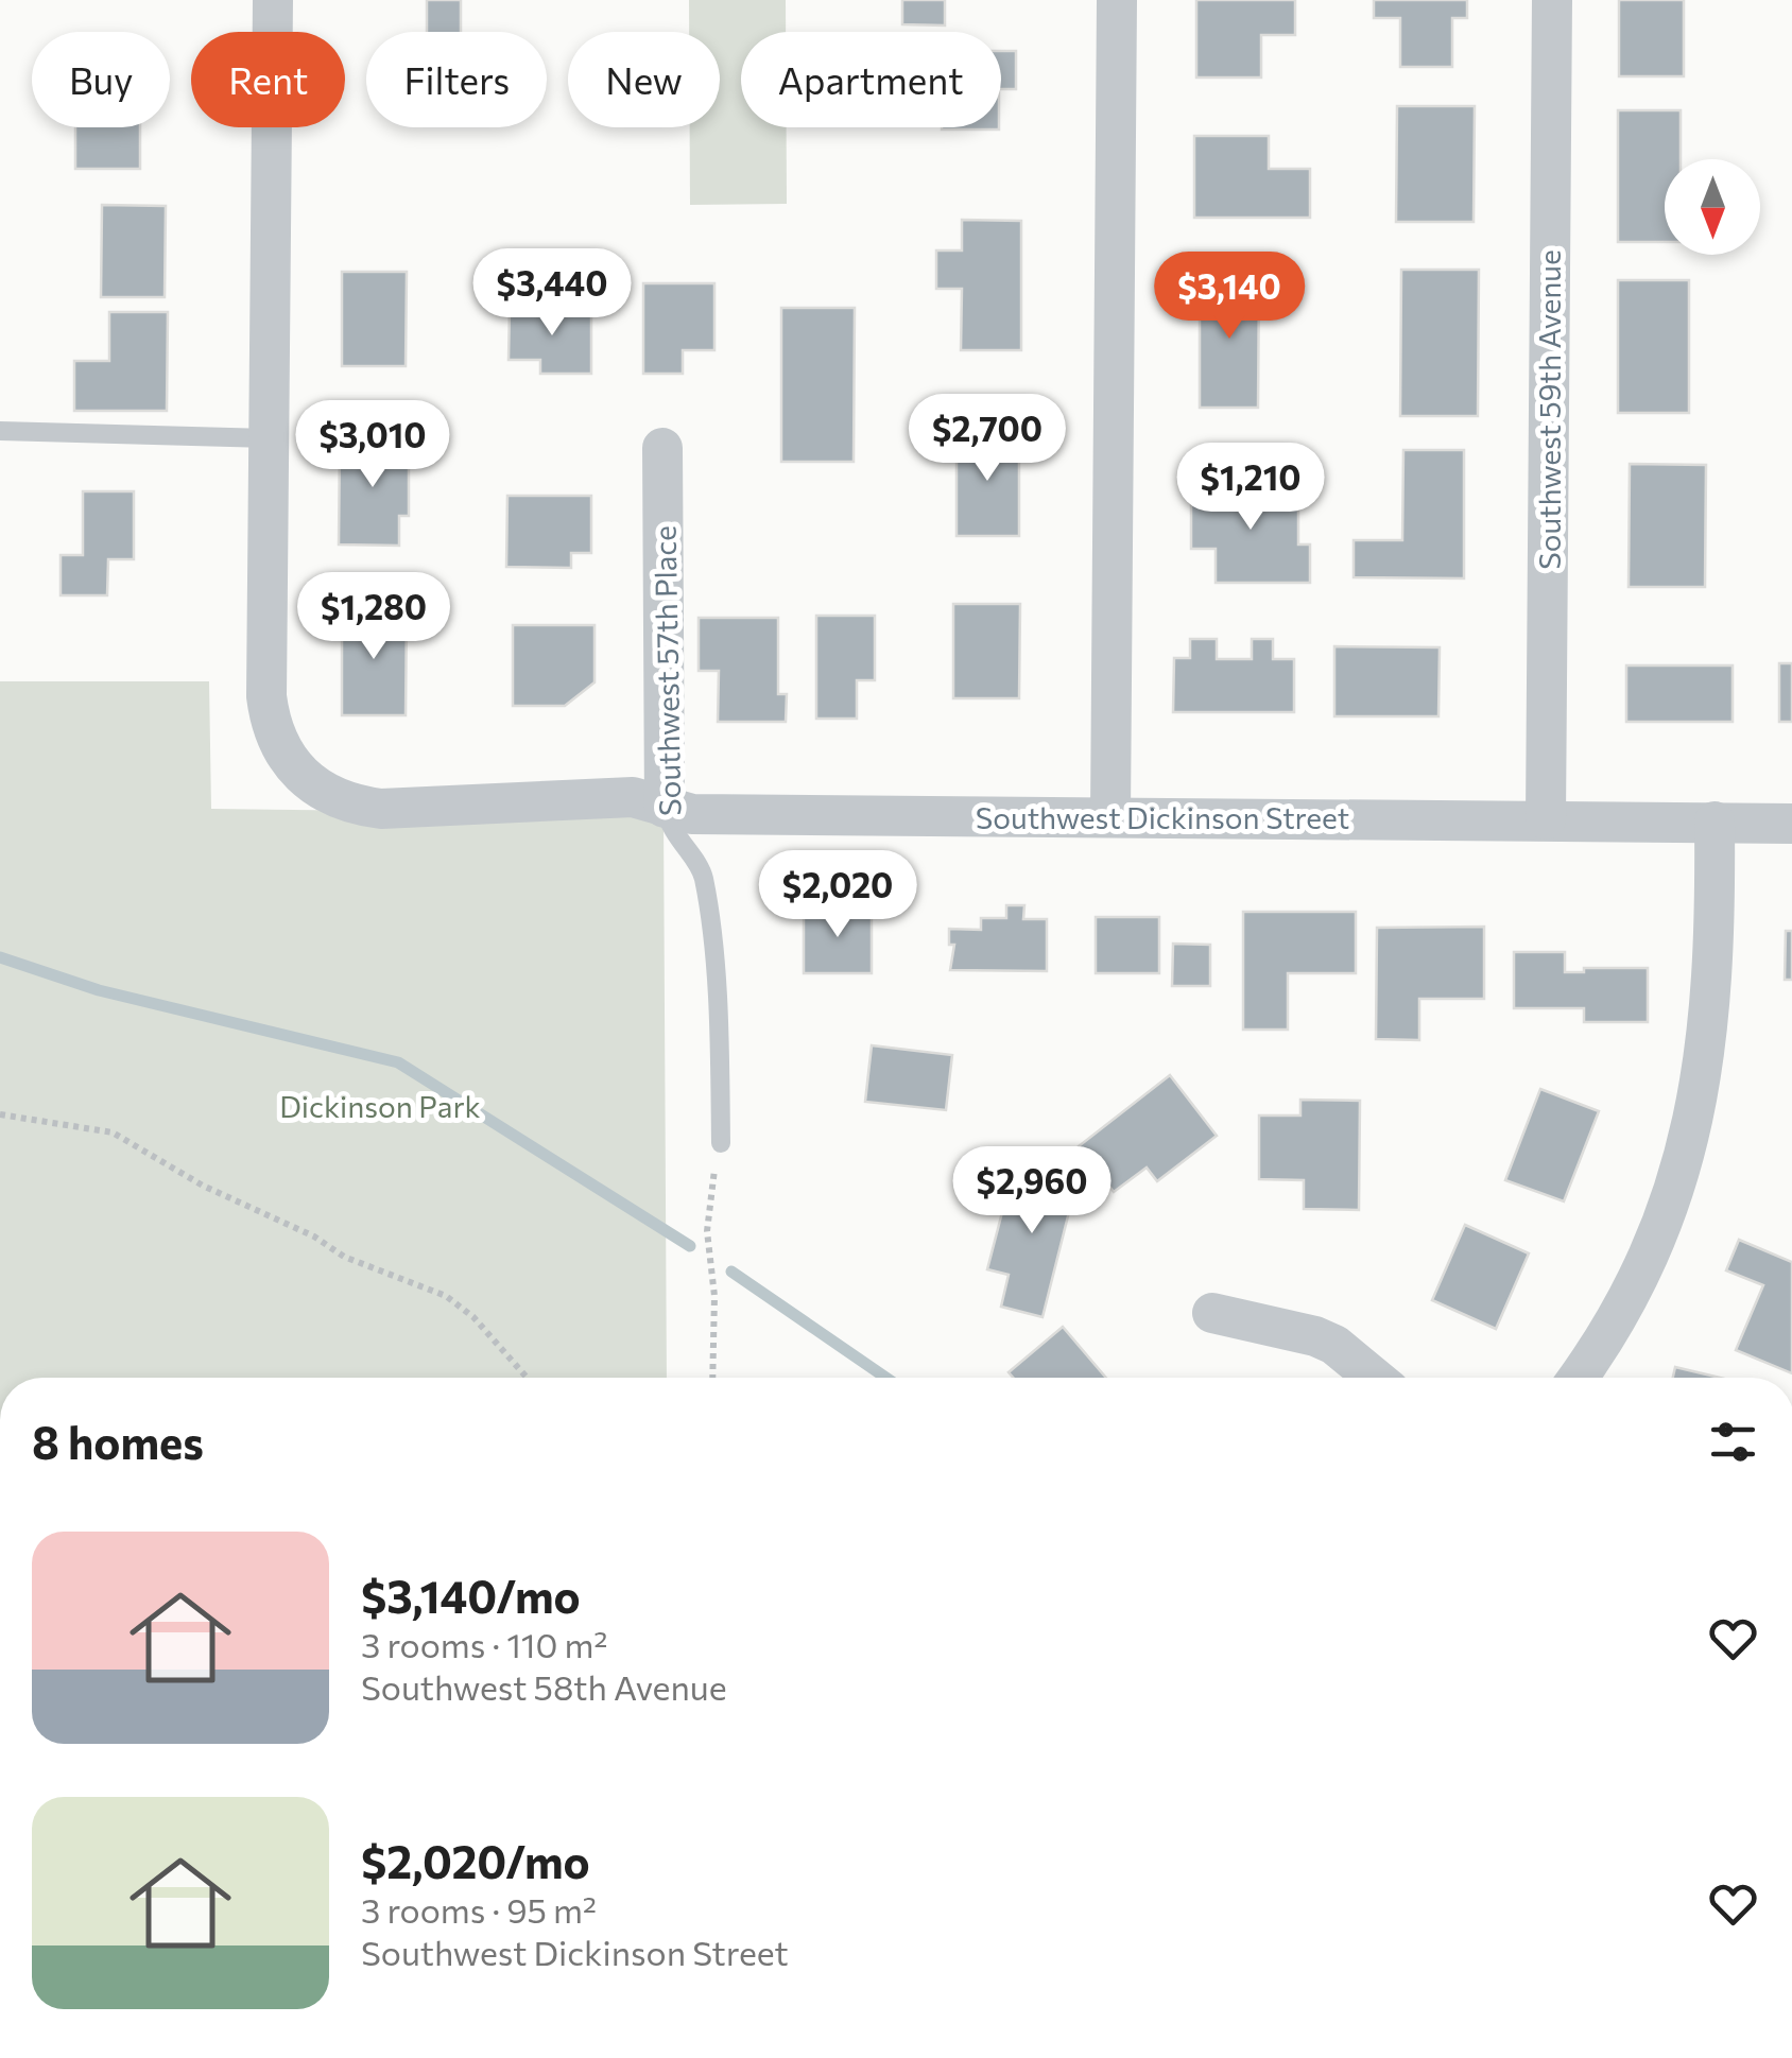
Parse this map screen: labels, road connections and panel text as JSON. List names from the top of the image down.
{
  "streets": {
    "street": ["Southwest 59th Avenue", "Southwest 57th Place", "Southwest Dickinson Street"]
  },
  "crossings": [
    ["Southwest 59th Avenue", "Southwest Dickinson Street"],
    ["Southwest 57th Place", "Southwest Dickinson Street"]
  ],
  "parks": ["Dickinson Park"],
  "north": "bottom",
  "page": {
    "chip": [
      "Buy",
      "Rent",
      "Filters",
      "New",
      "Apartment"
    ],
    "price": [
      "$3,440",
      "$3,140",
      "$2,700",
      "$3,010",
      "$1,210",
      "$1,280",
      "$2,020",
      "$2,960"
    ],
    "heading": "8 homes",
    "list": [
      {
        "name": "$3,140/mo",
        "note": "3 rooms · 110 m² · Southwest 58th Avenue"
      },
      {
        "name": "$2,020/mo",
        "note": "3 rooms · 95 m² · Southwest Dickinson Street"
      }
    ]
  }
}
